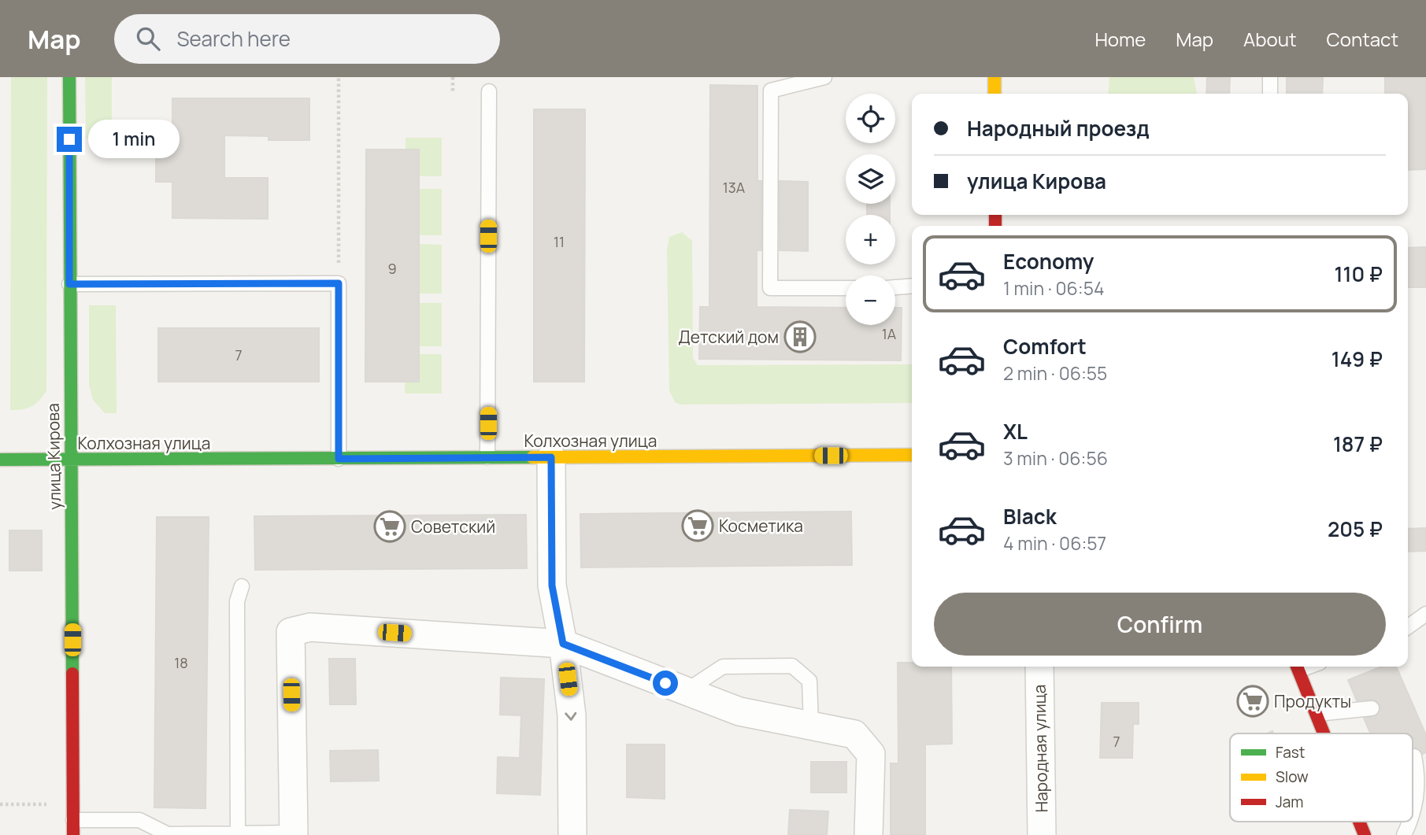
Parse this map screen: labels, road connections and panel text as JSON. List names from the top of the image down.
{
  "streets": {
    "street": ["Колхозная улица", "улица Кирова", "Народная улица"]
  },
  "crossings": [
    ["Колхозная улица", "улица Кирова"]
  ],
  "places": {
    "building": ["Детский дом"],
    "supermarket": ["Косметика", "Советский", "Продукты"]
  },
  "house_numbers": [
    "13А",
    "11",
    "9",
    "1А",
    "7",
    "18",
    "7"
  ],
  "legend": ["Fast", "Slow", "Jam"],
  "page": {
    "header": "Map",
    "search": "Search here",
    "nav": [
      "Home",
      "Map",
      "About",
      "Contact"
    ],
    "map_buttons": ["+", "−"],
    "banner": ["Народный проезд", "улица Кирова"],
    "bubble": "1 min",
    "list": [
      {
        "name": "Economy",
        "note": "1 min · 06:54",
        "value": "110 ₽"
      },
      {
        "name": "Comfort",
        "note": "2 min · 06:55",
        "value": "149 ₽"
      },
      {
        "name": "XL",
        "note": "3 min · 06:56",
        "value": "187 ₽"
      },
      {
        "name": "Black",
        "note": "4 min · 06:57",
        "value": "205 ₽"
      }
    ],
    "buttons": "Confirm"
  }
}
